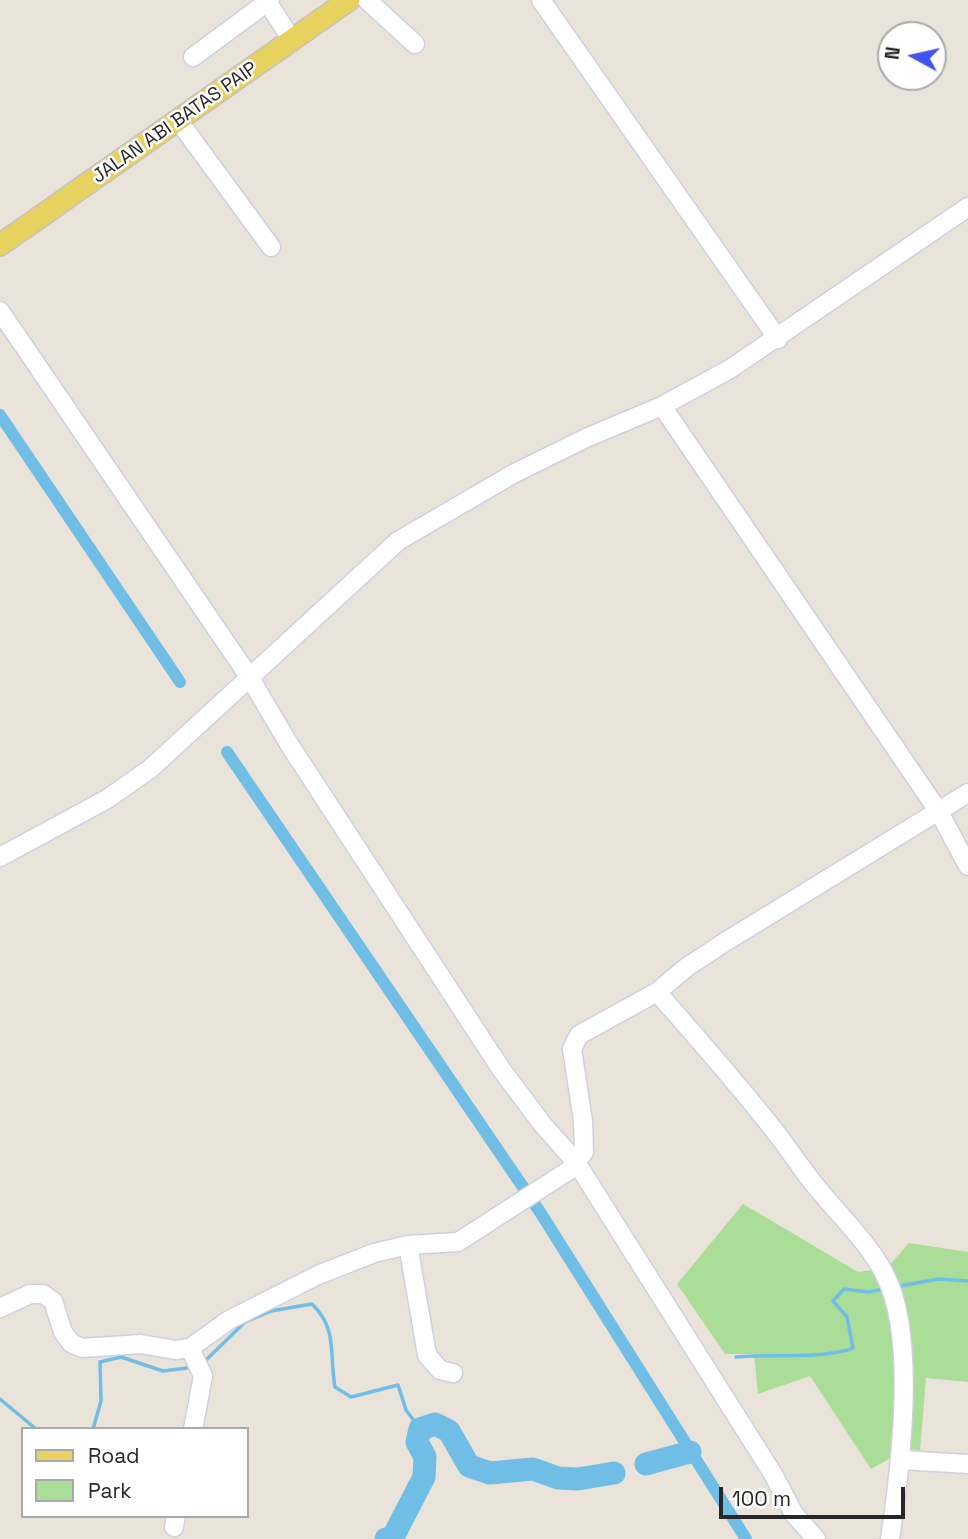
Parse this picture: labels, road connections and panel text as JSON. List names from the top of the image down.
{
  "streets": {
    "main road": ["JALAN ABI BATAS PAIP"]
  },
  "legend": ["Road", "Park"],
  "scale_bar": "100 m",
  "north": "left"
}
